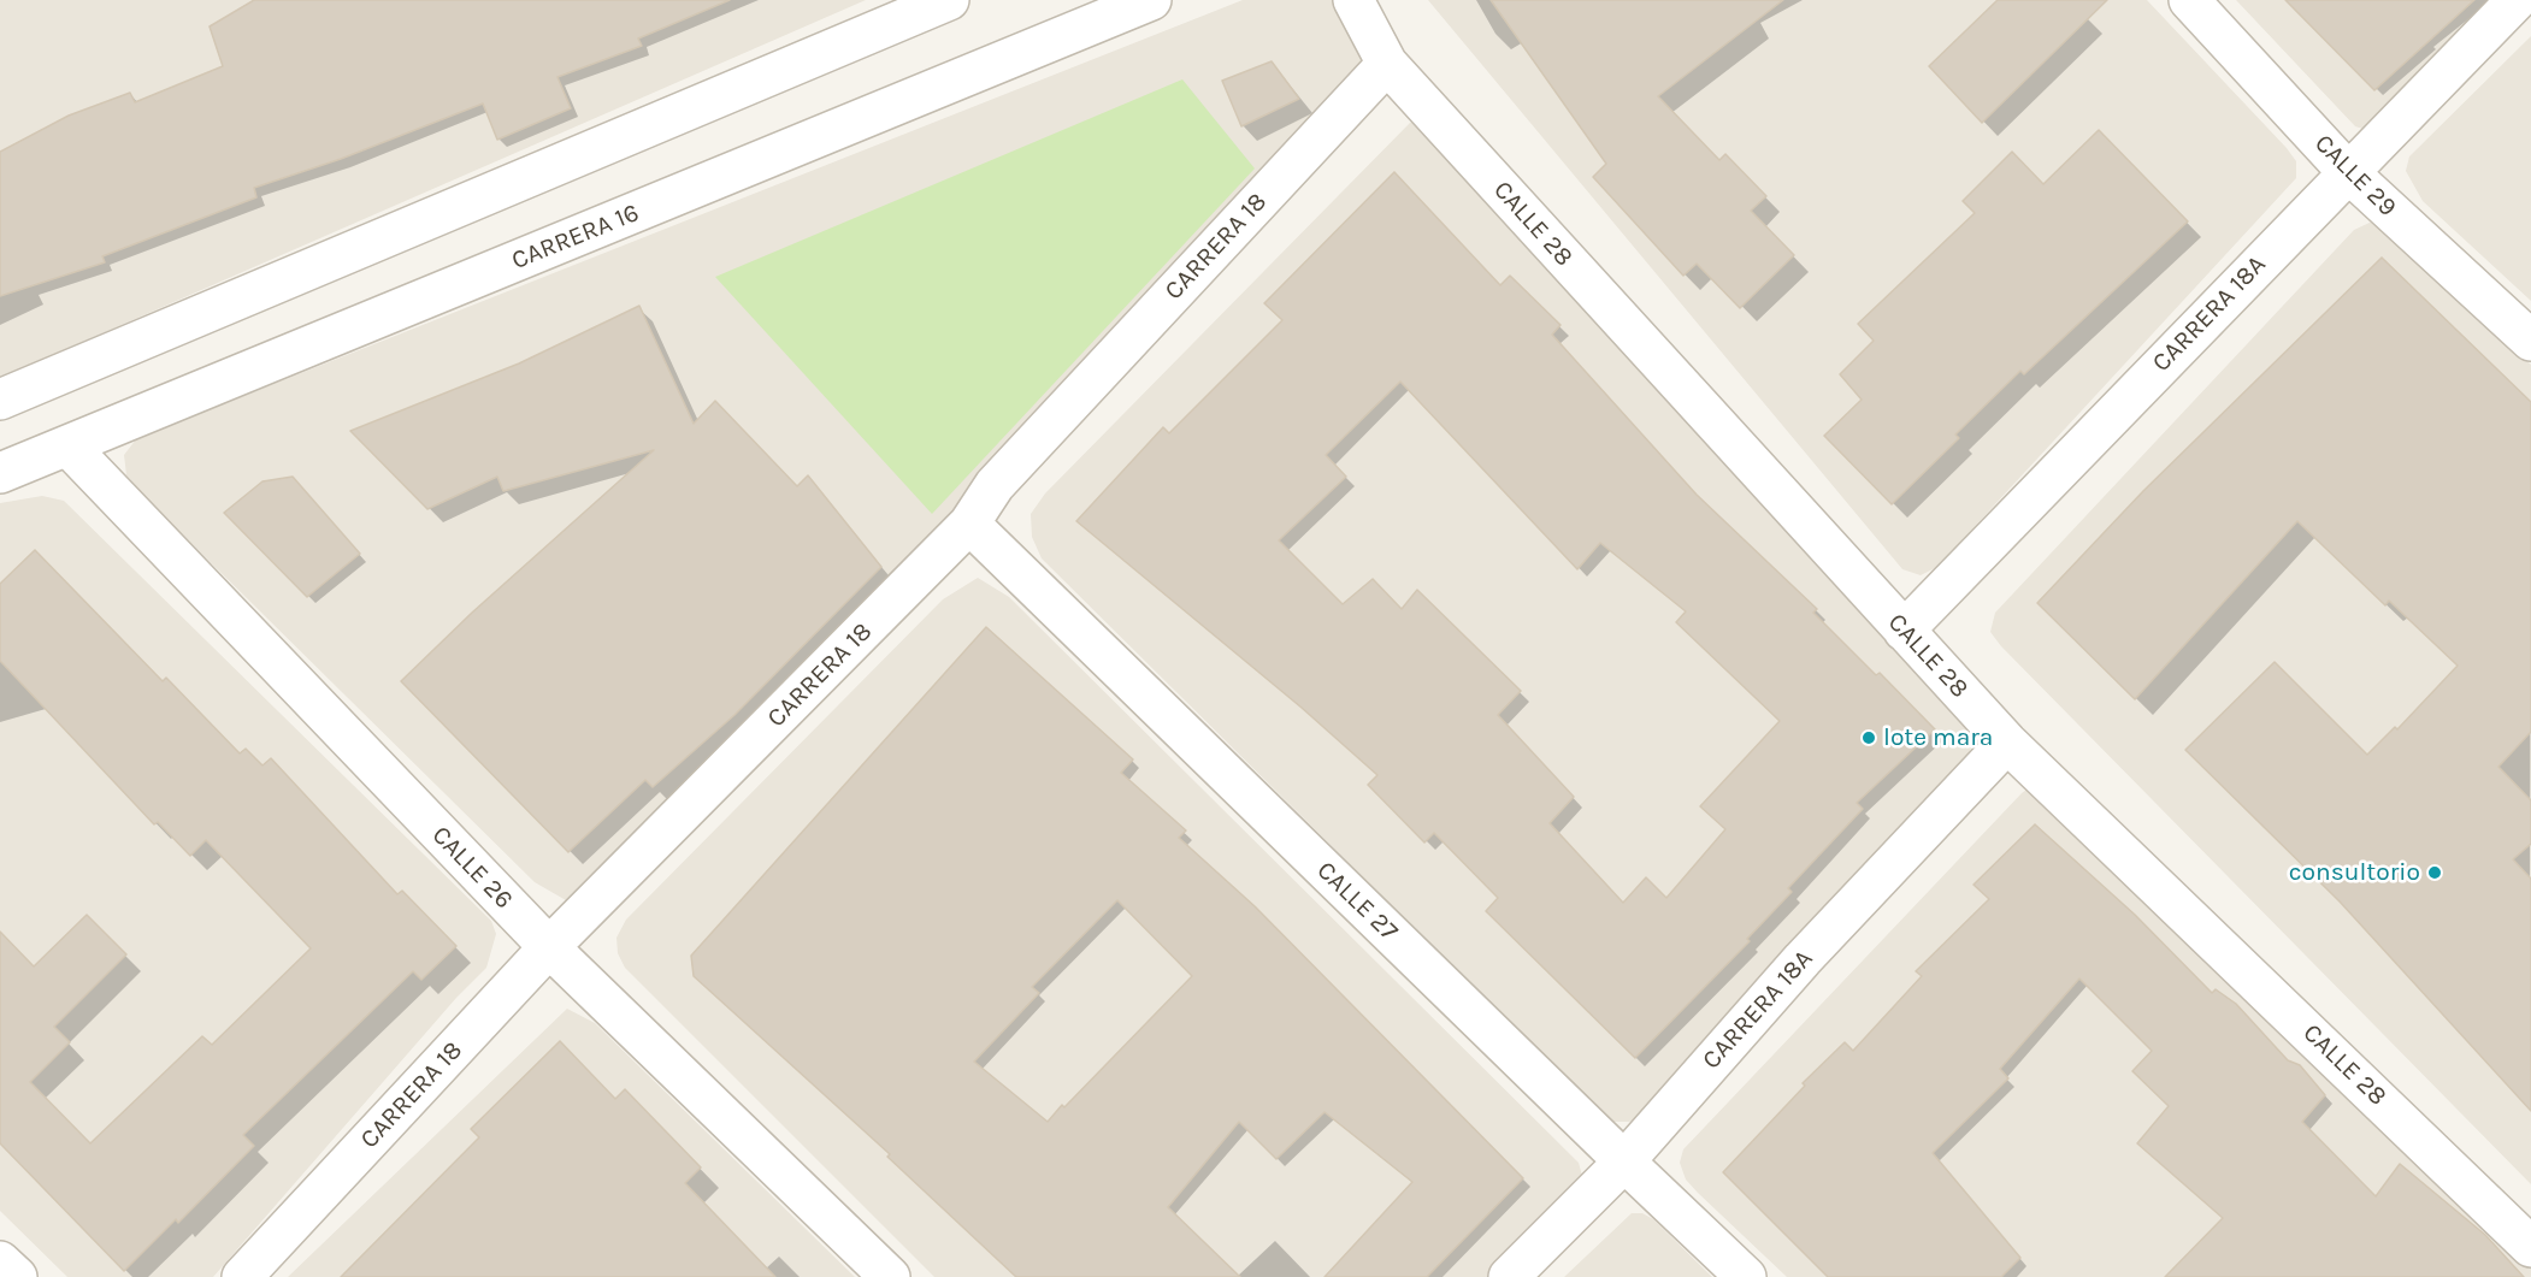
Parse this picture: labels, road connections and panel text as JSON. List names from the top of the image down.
{
  "streets": {
    "street": [
      "CALLE 29",
      "CALLE 28",
      "CARRERA 16",
      "CARRERA 18",
      "CARRERA 18A",
      "CALLE 26",
      "CALLE 27"
    ]
  },
  "crossings": [
    ["CALLE 29", "CARRERA 18A"],
    ["CALLE 28", "CARRERA 18"],
    ["CALLE 28", "CARRERA 18A"],
    ["CARRERA 16", "CALLE 26"],
    ["CARRERA 18", "CALLE 26"],
    ["CARRERA 18", "CALLE 27"],
    ["CARRERA 18A", "CALLE 27"]
  ],
  "places": ["lote mara", "consultorio"]
}
